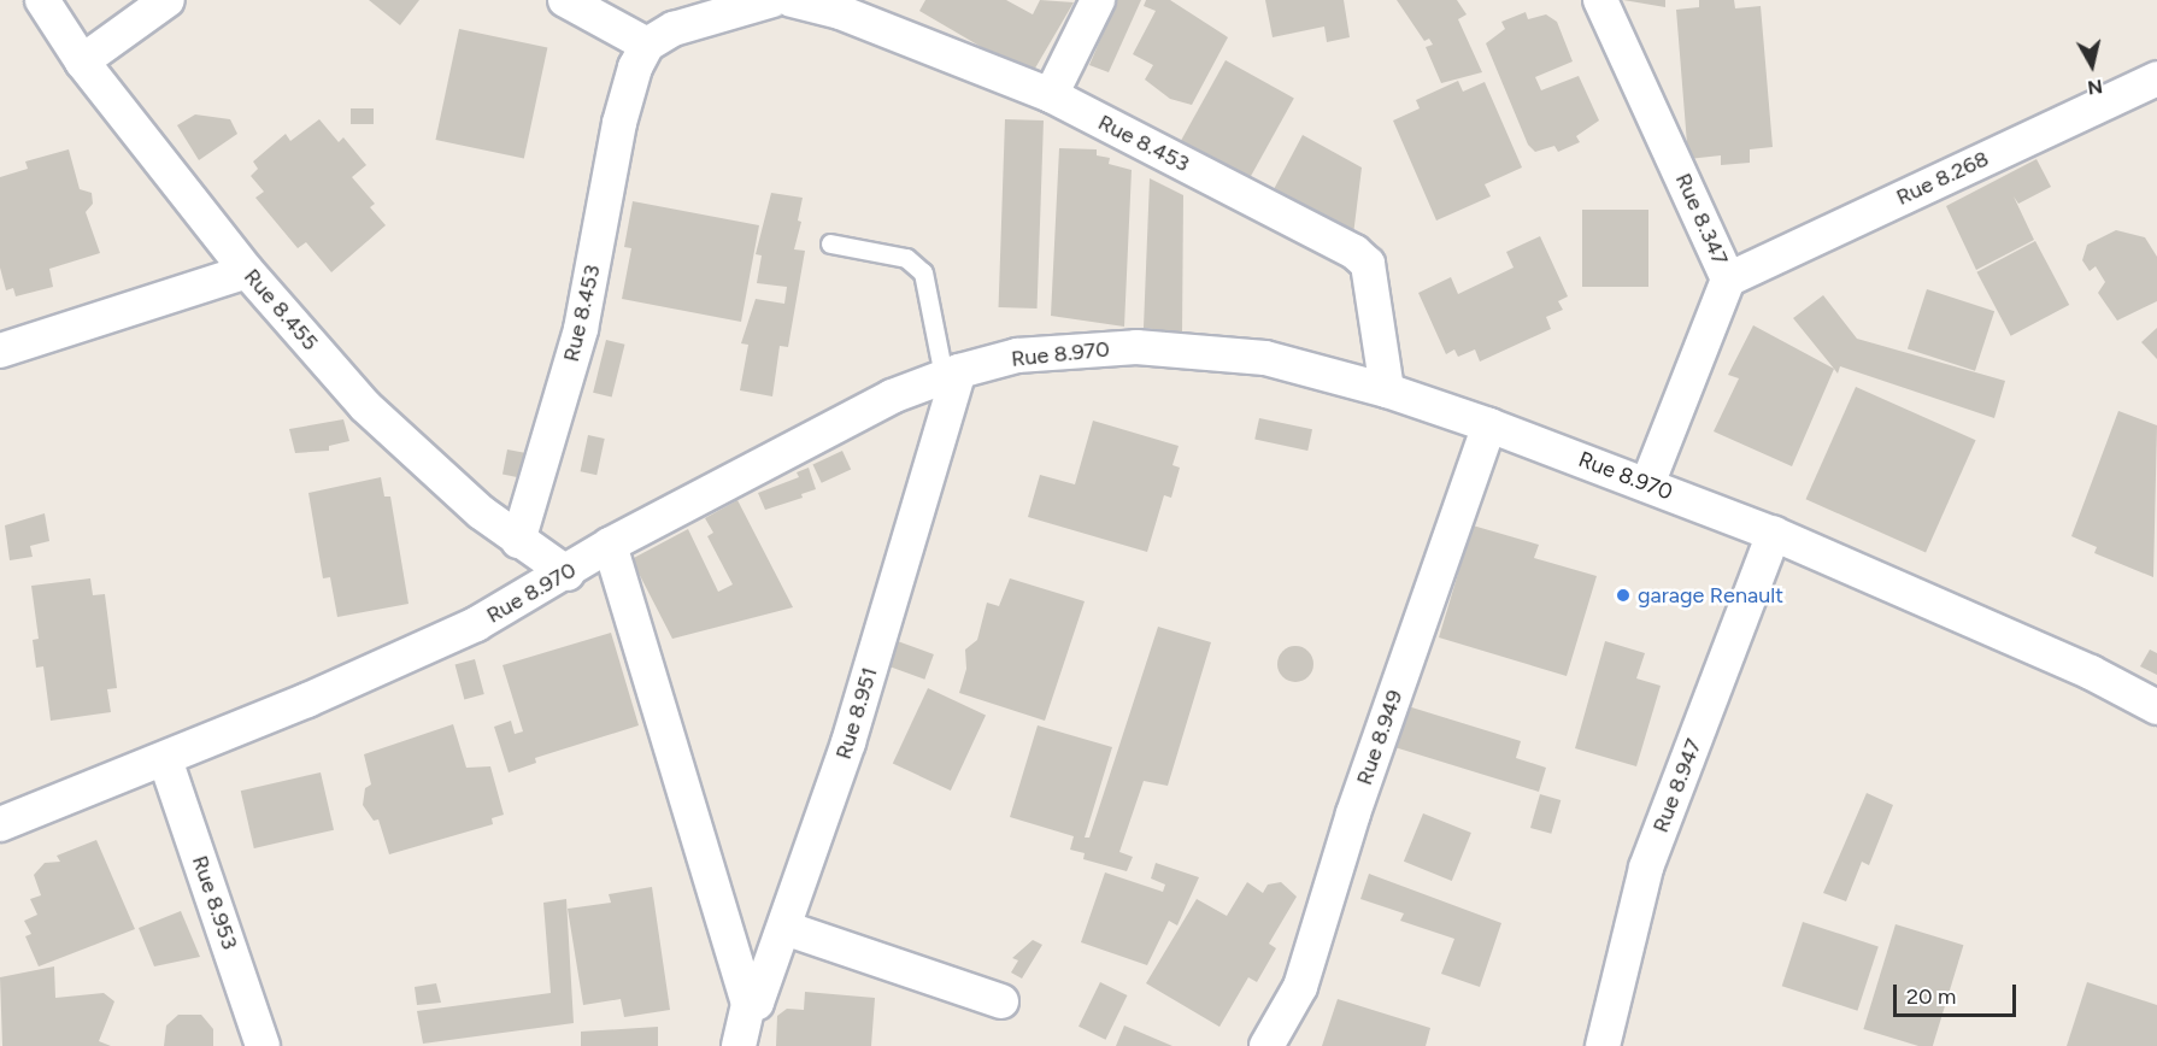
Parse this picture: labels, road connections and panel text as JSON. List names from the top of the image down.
{
  "streets": {
    "street": [
      "Rue 8.453",
      "Rue 8.268",
      "Rue 8.347",
      "Rue 8.455",
      "Rue 8.970",
      "Rue 8.951",
      "Rue 8.949",
      "Rue 8.947",
      "Rue 8.953"
    ]
  },
  "crossings": [
    ["Rue 8.453", "Rue 8.455"],
    ["Rue 8.453", "Rue 8.970"],
    ["Rue 8.268", "Rue 8.347"],
    ["Rue 8.347", "Rue 8.970"],
    ["Rue 8.455", "Rue 8.970"],
    ["Rue 8.970", "Rue 8.951"],
    ["Rue 8.970", "Rue 8.949"],
    ["Rue 8.970", "Rue 8.947"],
    ["Rue 8.970", "Rue 8.953"]
  ],
  "places": ["garage Renault"],
  "scale_bar": "20 m",
  "north": "bottom"
}
